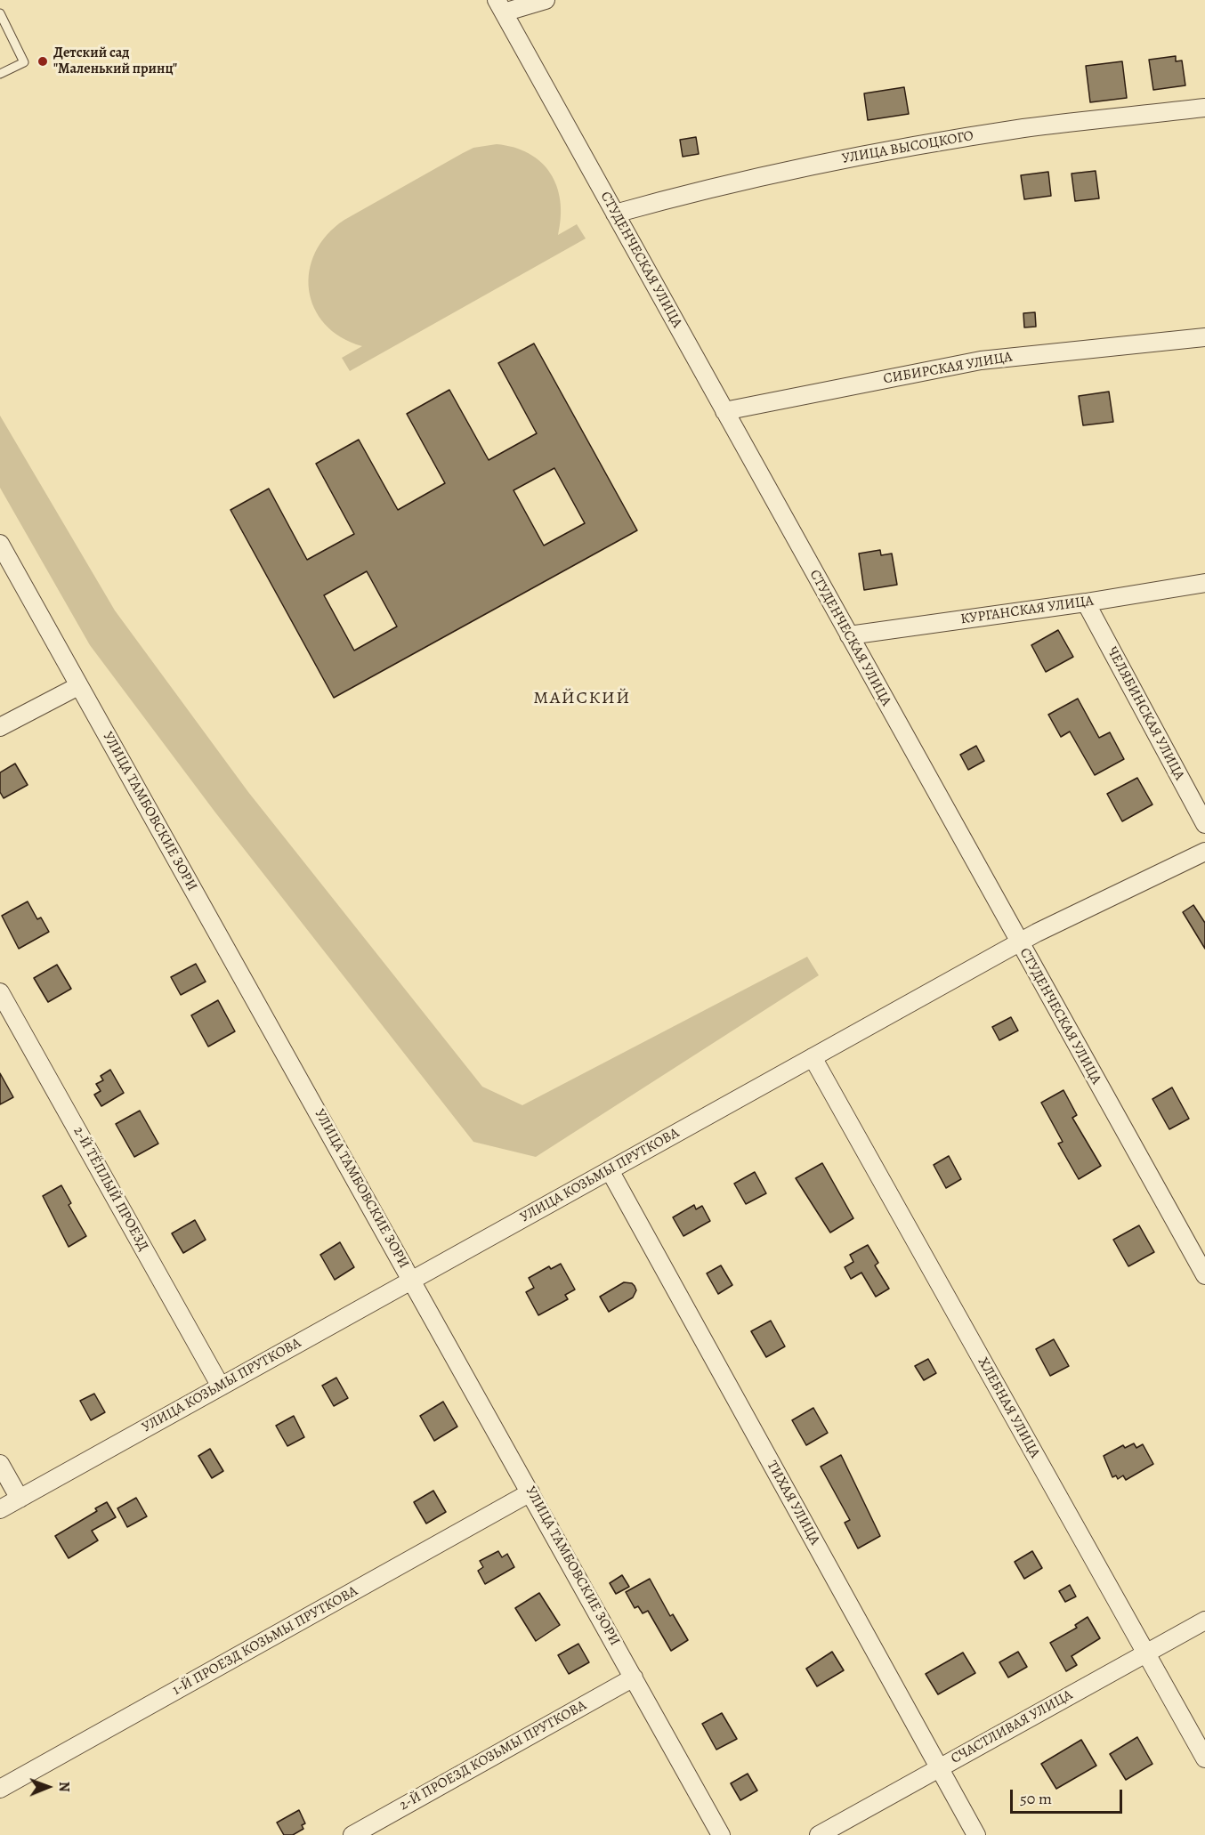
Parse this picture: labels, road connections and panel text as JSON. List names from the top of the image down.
{
  "streets": {
    "street": [
      "УЛИЦА ВЫСОЦКОГО",
      "СТУДЕНЧЕСКАЯ УЛИЦА",
      "СИБИРСКАЯ УЛИЦА",
      "КУРГАНСКАЯ УЛИЦА",
      "ЧЕЛЯБИНСКАЯ УЛИЦА",
      "УЛИЦА ТАМБОВСКИЕ ЗОРИ",
      "УЛИЦА КОЗЬМЫ ПРУТКОВА",
      "2-Й ТЁПЛЫЙ ПРОЕЗД",
      "ХЛЕБНАЯ УЛИЦА",
      "ТИХАЯ УЛИЦА",
      "1-Й ПРОЕЗД КОЗЬМЫ ПРУТКОВА",
      "СЧАСТЛИВАЯ УЛИЦА",
      "2-Й ПРОЕЗД КОЗЬМЫ ПРУТКОВА"
    ]
  },
  "crossings": [
    ["УЛИЦА ВЫСОЦКОГО", "СТУДЕНЧЕСКАЯ УЛИЦА"],
    ["СТУДЕНЧЕСКАЯ УЛИЦА", "СИБИРСКАЯ УЛИЦА"],
    ["СТУДЕНЧЕСКАЯ УЛИЦА", "КУРГАНСКАЯ УЛИЦА"],
    ["СТУДЕНЧЕСКАЯ УЛИЦА", "УЛИЦА КОЗЬМЫ ПРУТКОВА"],
    ["КУРГАНСКАЯ УЛИЦА", "ЧЕЛЯБИНСКАЯ УЛИЦА"],
    ["УЛИЦА ТАМБОВСКИЕ ЗОРИ", "УЛИЦА КОЗЬМЫ ПРУТКОВА"],
    ["УЛИЦА ТАМБОВСКИЕ ЗОРИ", "1-Й ПРОЕЗД КОЗЬМЫ ПРУТКОВА"],
    ["УЛИЦА ТАМБОВСКИЕ ЗОРИ", "2-Й ПРОЕЗД КОЗЬМЫ ПРУТКОВА"],
    ["УЛИЦА КОЗЬМЫ ПРУТКОВА", "2-Й ТЁПЛЫЙ ПРОЕЗД"],
    ["УЛИЦА КОЗЬМЫ ПРУТКОВА", "ХЛЕБНАЯ УЛИЦА"],
    ["УЛИЦА КОЗЬМЫ ПРУТКОВА", "ТИХАЯ УЛИЦА"],
    ["ХЛЕБНАЯ УЛИЦА", "СЧАСТЛИВАЯ УЛИЦА"],
    ["ТИХАЯ УЛИЦА", "СЧАСТЛИВАЯ УЛИЦА"]
  ],
  "districts": ["МАЙСКИЙ"],
  "places": ["Детский сад \"Маленький принц\""],
  "scale_bar": "50 m",
  "north": "right"
}
